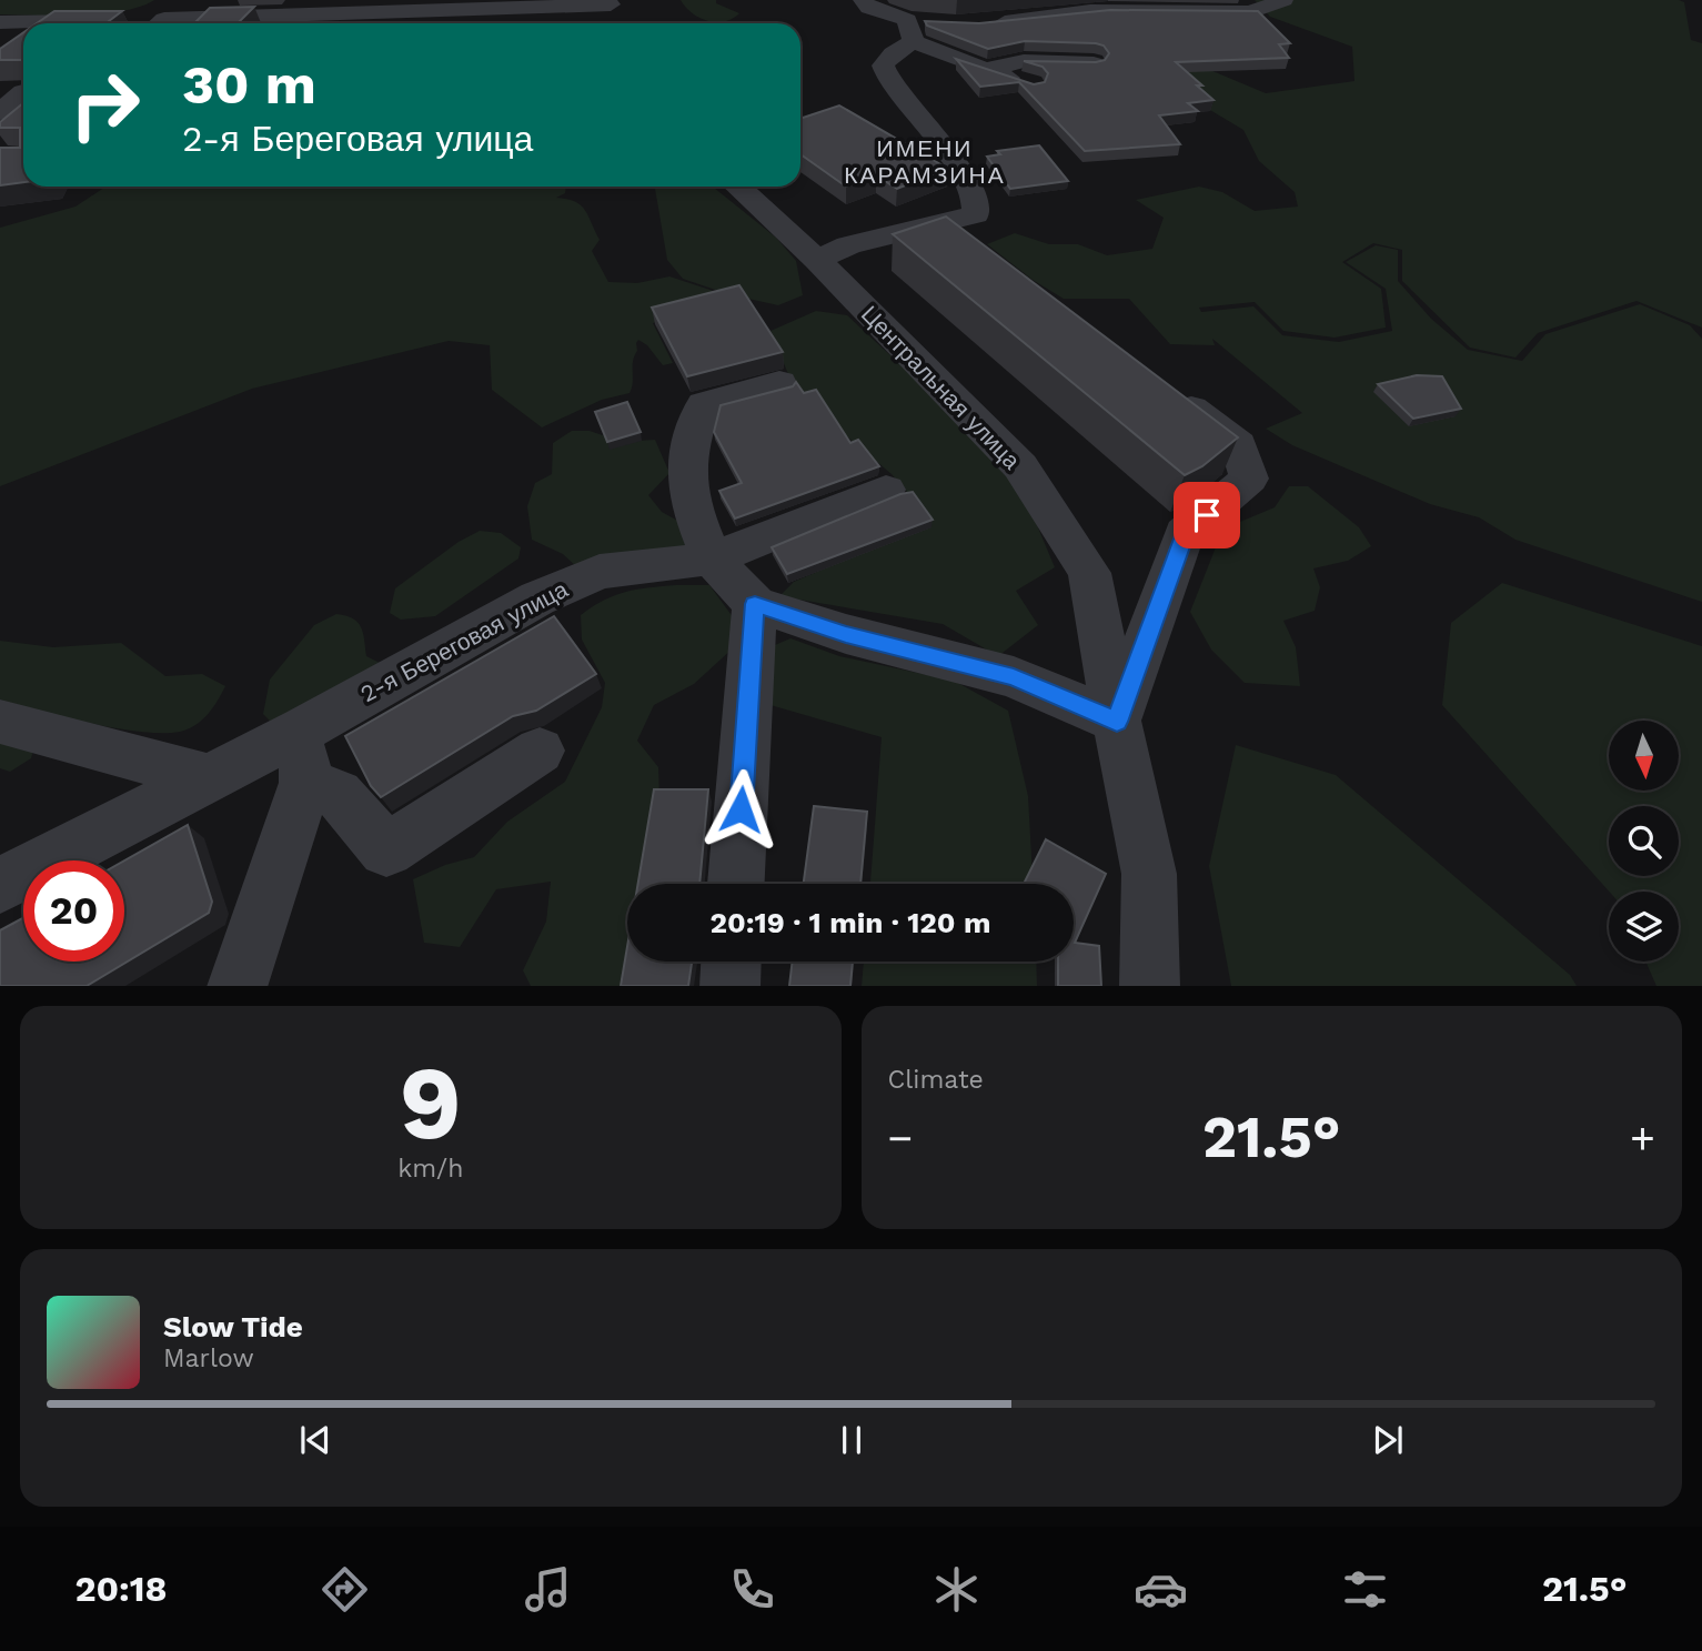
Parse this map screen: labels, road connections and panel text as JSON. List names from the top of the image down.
{
  "streets": {
    "street": ["Центральная улица", "2-я Береговая улица"]
  },
  "districts": ["ИМЕНИ КАРАМЗИНА"],
  "north": "bottom",
  "page": {
    "turn": ["30 m", "2-я Береговая улица"],
    "limit": "20",
    "trip": "20:19 · 1 min · 120 m",
    "tile": [
      ["9", "km/h"],
      "Climate"
    ],
    "heat": ["−", "21.5°", "+"],
    "song": ["Slow Tide", "Marlow"],
    "tabs": ["20:18", "21.5°"]
  }
}
